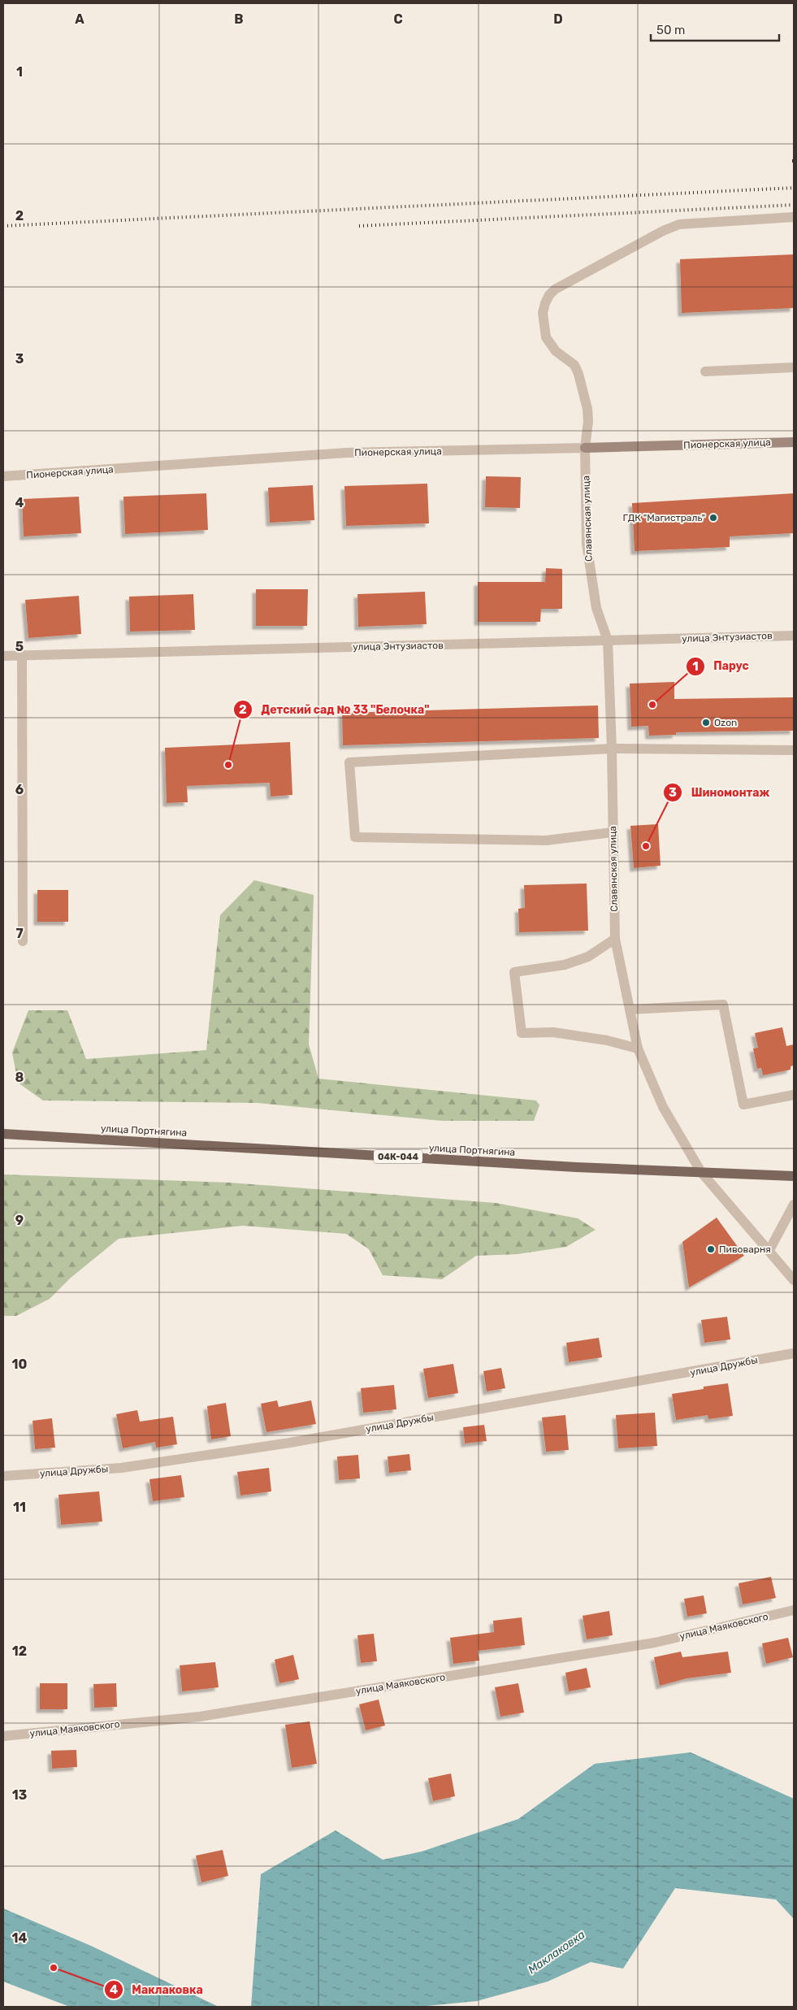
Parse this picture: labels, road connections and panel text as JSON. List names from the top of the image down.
{
  "streets": {
    "main road": ["улица Портнягина", "04К-044"],
    "street": [
      "Пионерская улица",
      "Славянская улица",
      "улица Энтузиастов",
      "улица Дружбы",
      "улица Маяковского"
    ]
  },
  "crossings": [
    ["Пионерская улица", "Славянская улица"],
    ["Славянская улица", "улица Энтузиастов"],
    ["Славянская улица", "улица Портнягина"]
  ],
  "water": ["Маклаковка"],
  "places": [
    "ГДК \"Магистраль\"",
    "Парус",
    "Ozon",
    "Детский сад № 33 \"Белочка\"",
    "Шиномонтаж",
    "Пивоварня",
    "Маклаковка"
  ],
  "scale_bar": "50 m",
  "grid": {
    "columns": [
      "A",
      "B",
      "C",
      "D"
    ],
    "rows": [
      "1",
      "2",
      "3",
      "4",
      "5",
      "6",
      "7",
      "8",
      "9",
      "10",
      "11",
      "12",
      "13",
      "14"
    ]
  }
}
